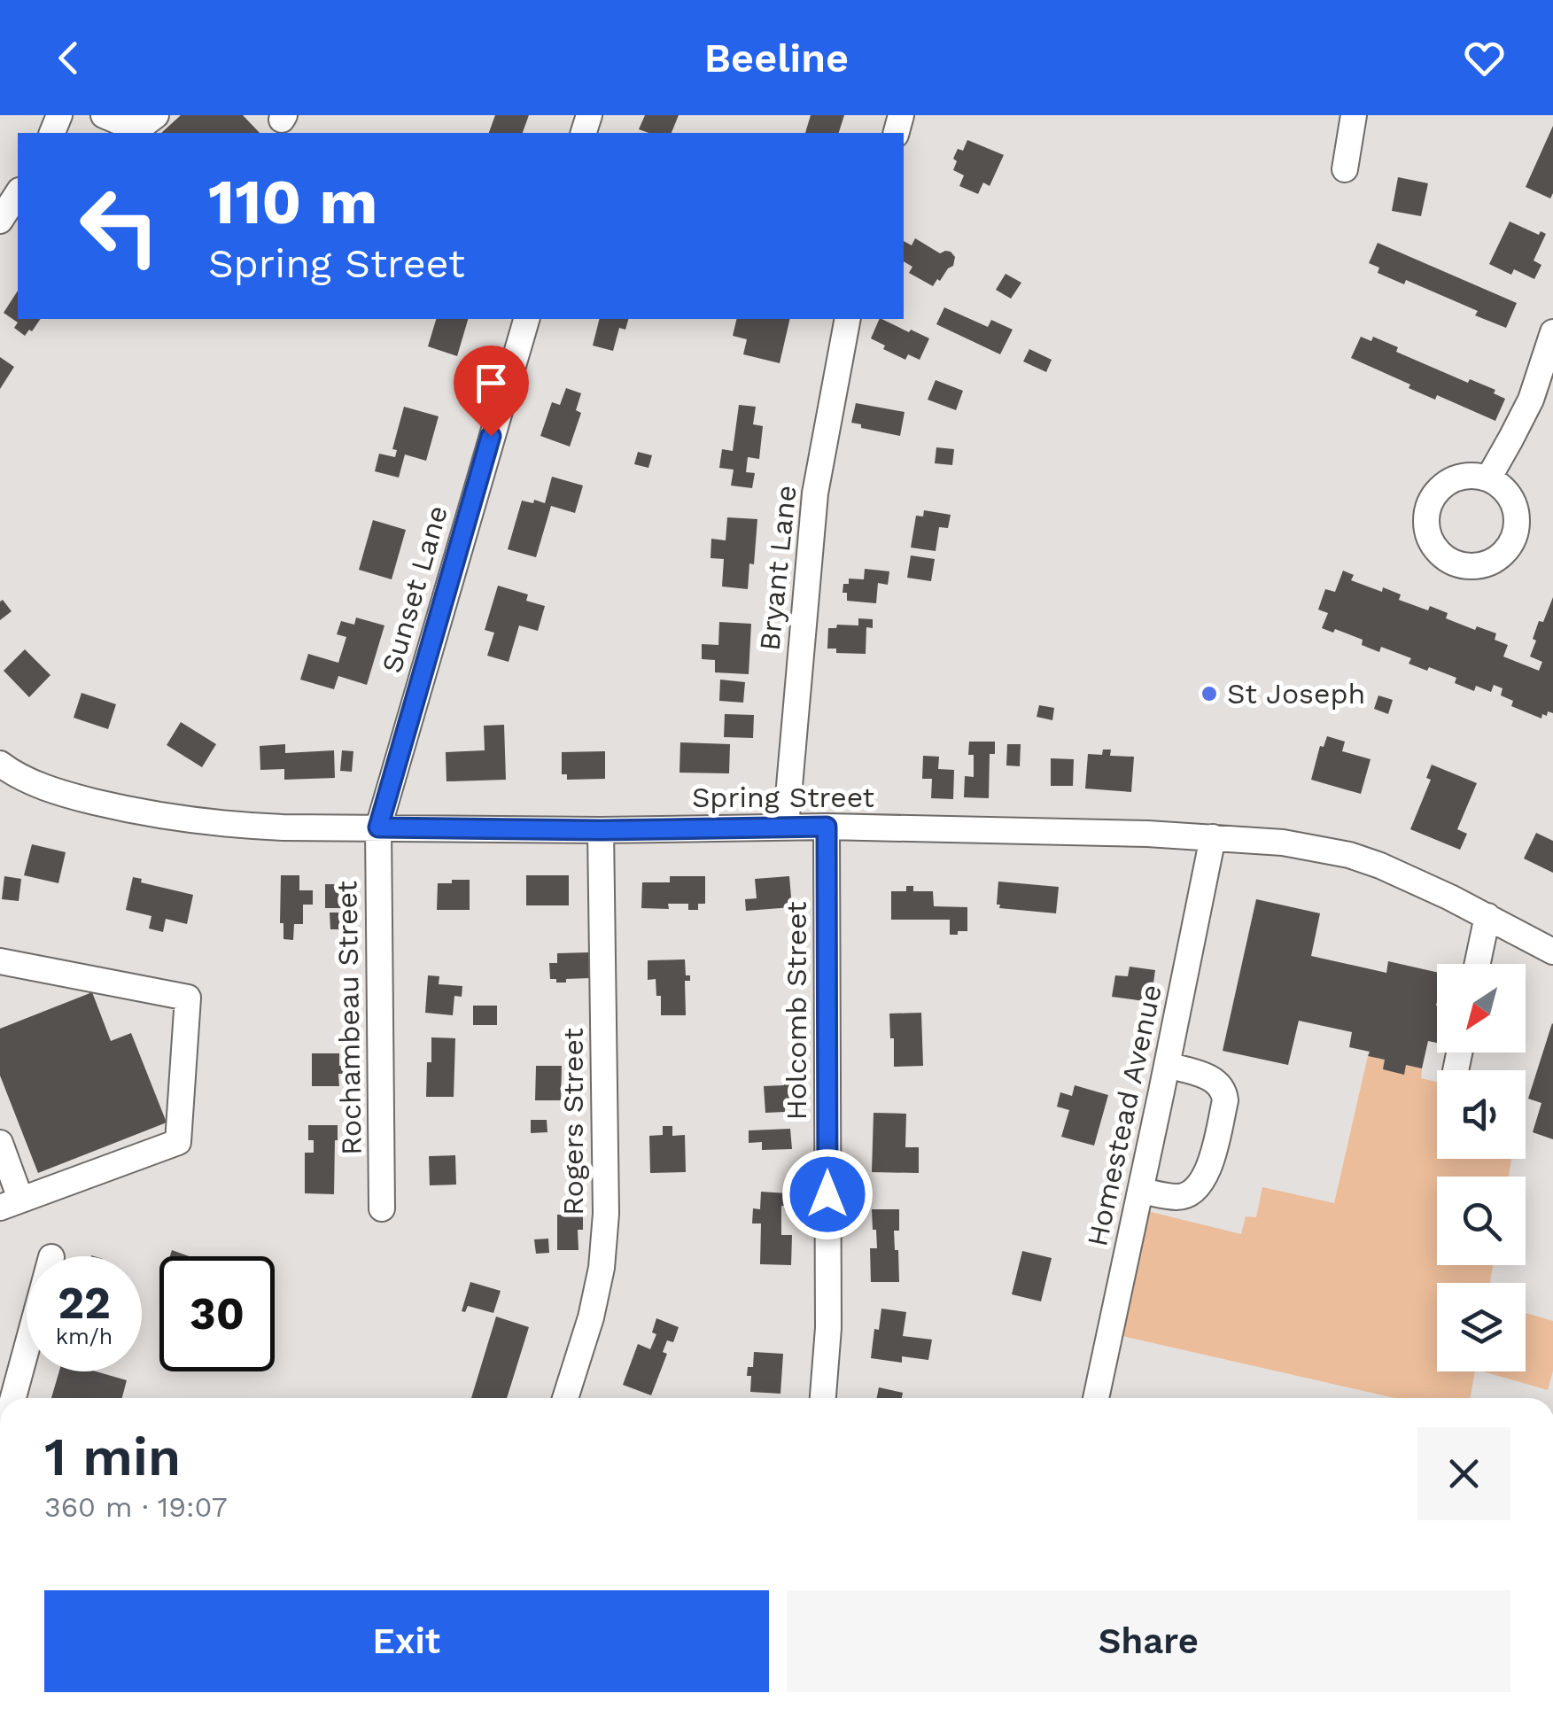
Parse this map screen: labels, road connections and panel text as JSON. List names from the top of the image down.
{
  "streets": {
    "street": [
      "Bryant Lane",
      "Sunset Lane",
      "Spring Street",
      "Holcomb Street",
      "Rochambeau Street",
      "Homestead Avenue",
      "Rogers Street"
    ]
  },
  "crossings": [
    ["Bryant Lane", "Spring Street"],
    ["Sunset Lane", "Spring Street"],
    ["Sunset Lane", "Rochambeau Street"],
    ["Spring Street", "Holcomb Street"],
    ["Spring Street", "Rochambeau Street"],
    ["Spring Street", "Homestead Avenue"],
    ["Spring Street", "Rogers Street"]
  ],
  "places": ["St Joseph"],
  "north": "bottom left",
  "page": {
    "header": "Beeline",
    "turn": ["110 m", "Spring Street"],
    "speed": "22 km/h",
    "limit": "30",
    "heading": ["1 min", "360 m · 19:07"],
    "buttons": ["Exit", "Share"]
  }
}
